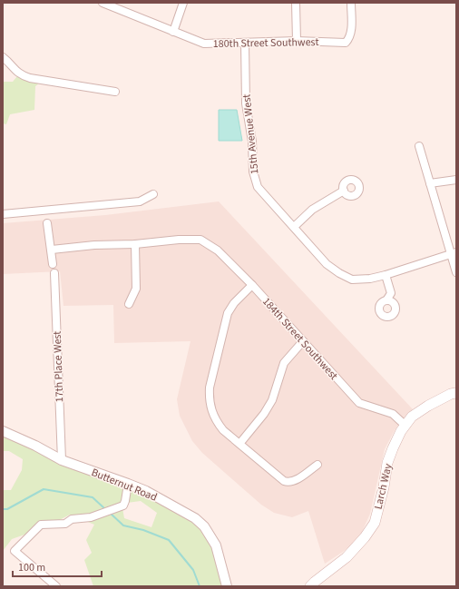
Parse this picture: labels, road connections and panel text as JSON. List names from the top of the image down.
{
  "streets": {
    "main road": ["Larch Way"],
    "street": [
      "180th Street Southwest",
      "15th Avenue West",
      "184th Street Southwest",
      "17th Place West",
      "Butternut Road"
    ]
  },
  "crossings": [
    ["180th Street Southwest", "15th Avenue West"],
    ["184th Street Southwest", "Larch Way"],
    ["17th Place West", "Butternut Road"]
  ],
  "scale_bar": "100 m"
}
